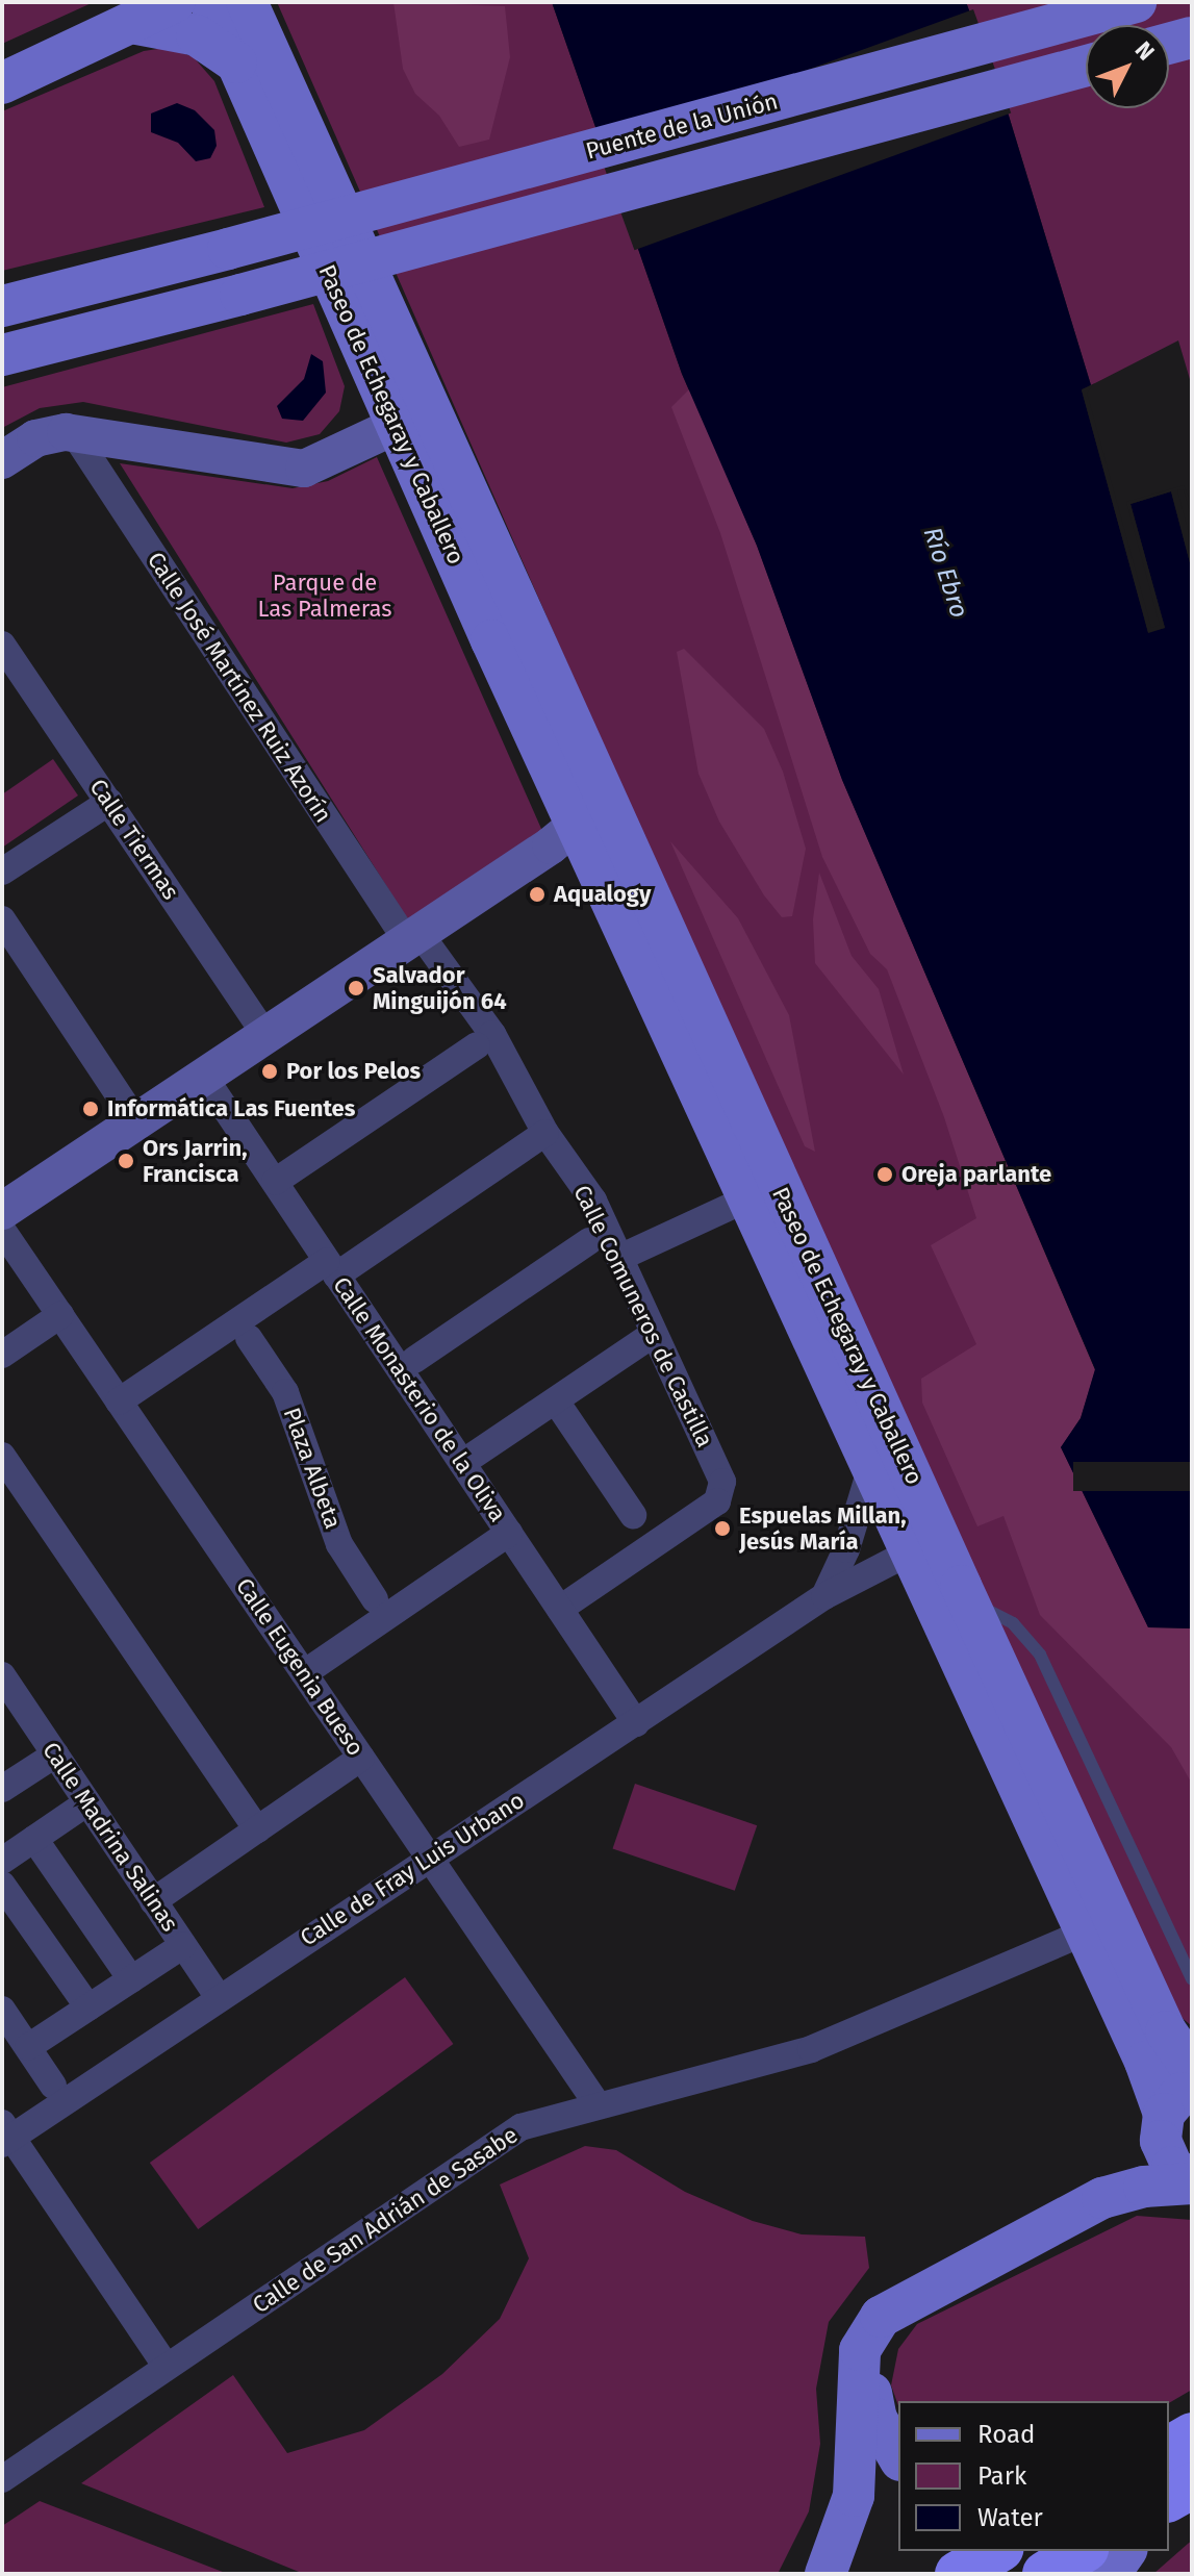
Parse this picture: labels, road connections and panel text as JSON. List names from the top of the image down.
{
  "streets": {
    "main road": ["Puente de la Unión", "Paseo de Echegaray y Caballero"],
    "street": [
      "Calle José Martínez Ruiz Azorín",
      "Calle Tiermas",
      "Calle Comuneros de Castilla",
      "Calle Monasterio de la Oliva",
      "Plaza Albeta",
      "Calle Eugenia Bueso",
      "Calle Madrina Salinas",
      "Calle de Fray Luis Urbano",
      "Calle de San Adrián de Sasabe"
    ]
  },
  "crossings": [
    ["Paseo de Echegaray y Caballero", "Calle de Fray Luis Urbano"],
    ["Paseo de Echegaray y Caballero", "Calle de San Adrián de Sasabe"],
    ["Calle José Martínez Ruiz Azorín", "Calle Comuneros de Castilla"],
    ["Calle Comuneros de Castilla", "Calle Monasterio de la Oliva"],
    ["Calle Monasterio de la Oliva", "Calle de Fray Luis Urbano"],
    ["Calle Eugenia Bueso", "Calle de Fray Luis Urbano"],
    ["Calle Eugenia Bueso", "Calle de San Adrián de Sasabe"],
    ["Calle Madrina Salinas", "Calle de Fray Luis Urbano"]
  ],
  "water": ["Río Ebro"],
  "parks": ["Parque de Las Palmeras"],
  "places": [
    "Aqualogy",
    "Salvador Minguijón 64",
    "Por los Pelos",
    "Informática Las Fuentes",
    "Ors Jarrin, Francisca",
    "Oreja parlante",
    "Espuelas Millan, Jesús María"
  ],
  "legend": ["Road", "Park", "Water"],
  "north": "top right"
}
